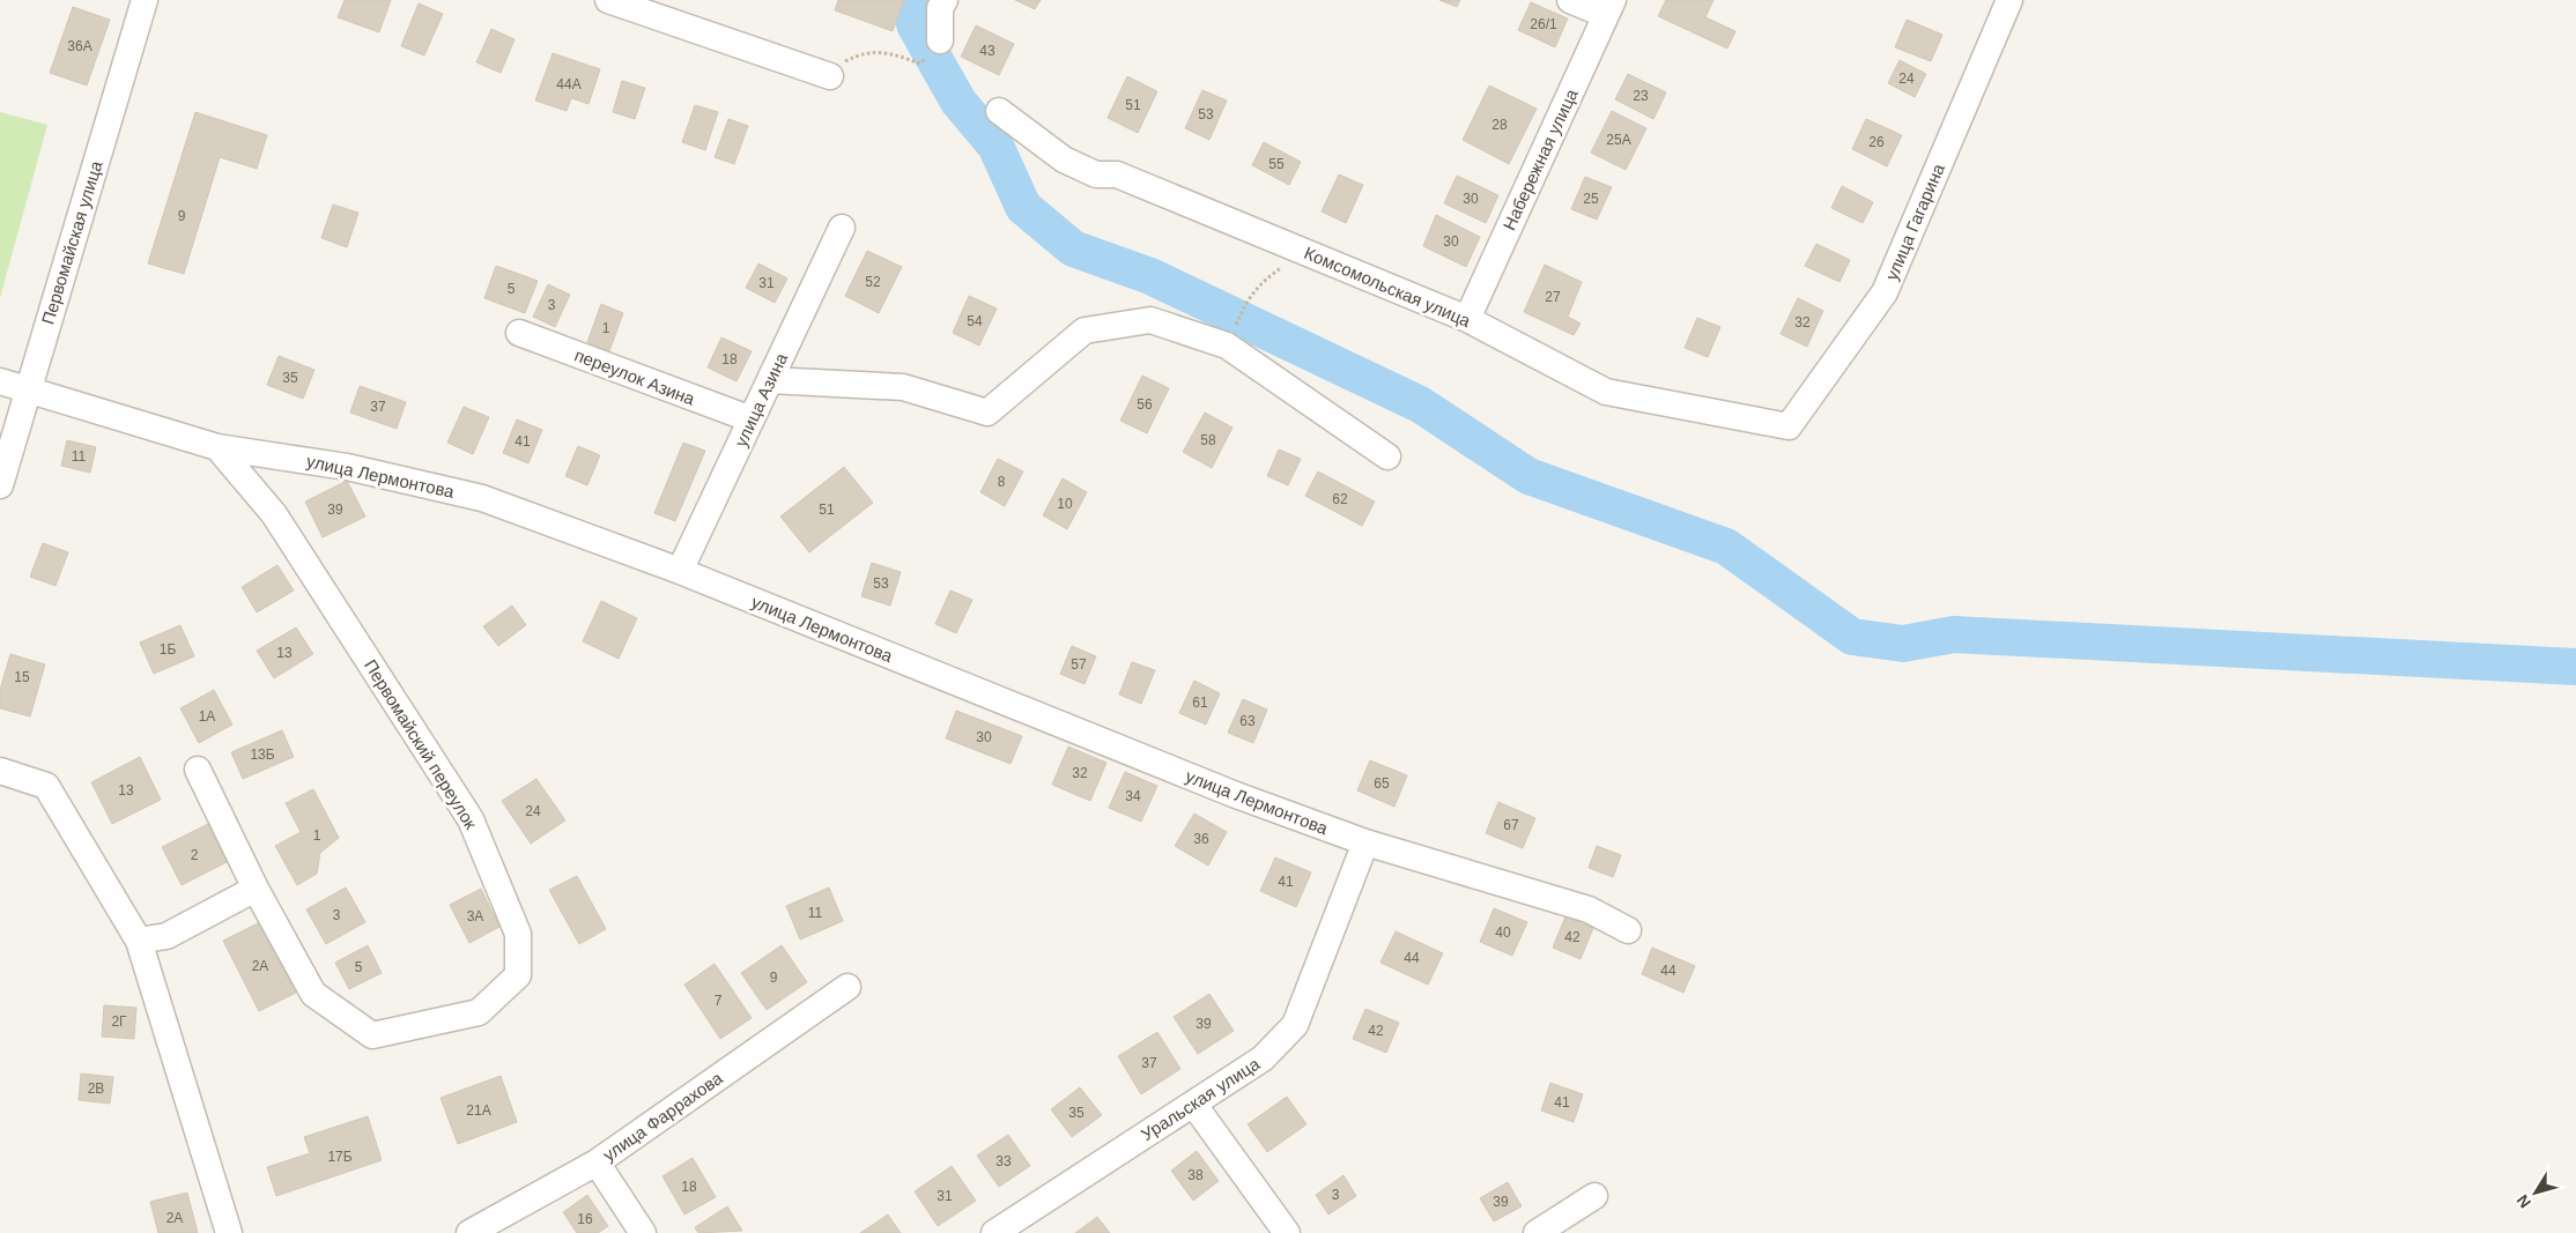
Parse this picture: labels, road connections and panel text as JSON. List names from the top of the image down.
{
  "streets": {
    "street": [
      "Набережная улица",
      "улица Гагарина",
      "Первомайская улица",
      "Комсомольская улица",
      "переулок Азина",
      "улица Азина",
      "улица Лермонтова",
      "Первомайский переулок",
      "Уральская улица",
      "улица Фаррахова"
    ]
  },
  "crossings": [
    ["Набережная улица", "Комсомольская улица"],
    ["улица Гагарина", "Комсомольская улица"],
    ["Первомайская улица", "улица Лермонтова"],
    ["переулок Азина", "улица Азина"],
    ["улица Азина", "улица Лермонтова"],
    ["улица Лермонтова", "Первомайский переулок"],
    ["улица Лермонтова", "Уральская улица"]
  ],
  "house_numbers": [
    "26/1",
    "36А",
    "43",
    "24",
    "44А",
    "23",
    "51",
    "53",
    "28",
    "25А",
    "26",
    "55",
    "30",
    "25",
    "9",
    "30",
    "52",
    "31",
    "5",
    "27",
    "3",
    "54",
    "32",
    "1",
    "18",
    "35",
    "56",
    "37",
    "58",
    "41",
    "11",
    "8",
    "62",
    "10",
    "39",
    "51",
    "53",
    "1Б",
    "13",
    "57",
    "15",
    "61",
    "1А",
    "63",
    "30",
    "13Б",
    "32",
    "65",
    "13",
    "34",
    "24",
    "67",
    "1",
    "36",
    "2",
    "41",
    "11",
    "3",
    "3А",
    "40",
    "42",
    "44",
    "2А",
    "5",
    "44",
    "9",
    "7",
    "2Г",
    "39",
    "42",
    "37",
    "2В",
    "41",
    "21А",
    "35",
    "17Б",
    "33",
    "38",
    "18",
    "3",
    "31",
    "39",
    "2А",
    "16"
  ],
  "north": "bottom left"
}
